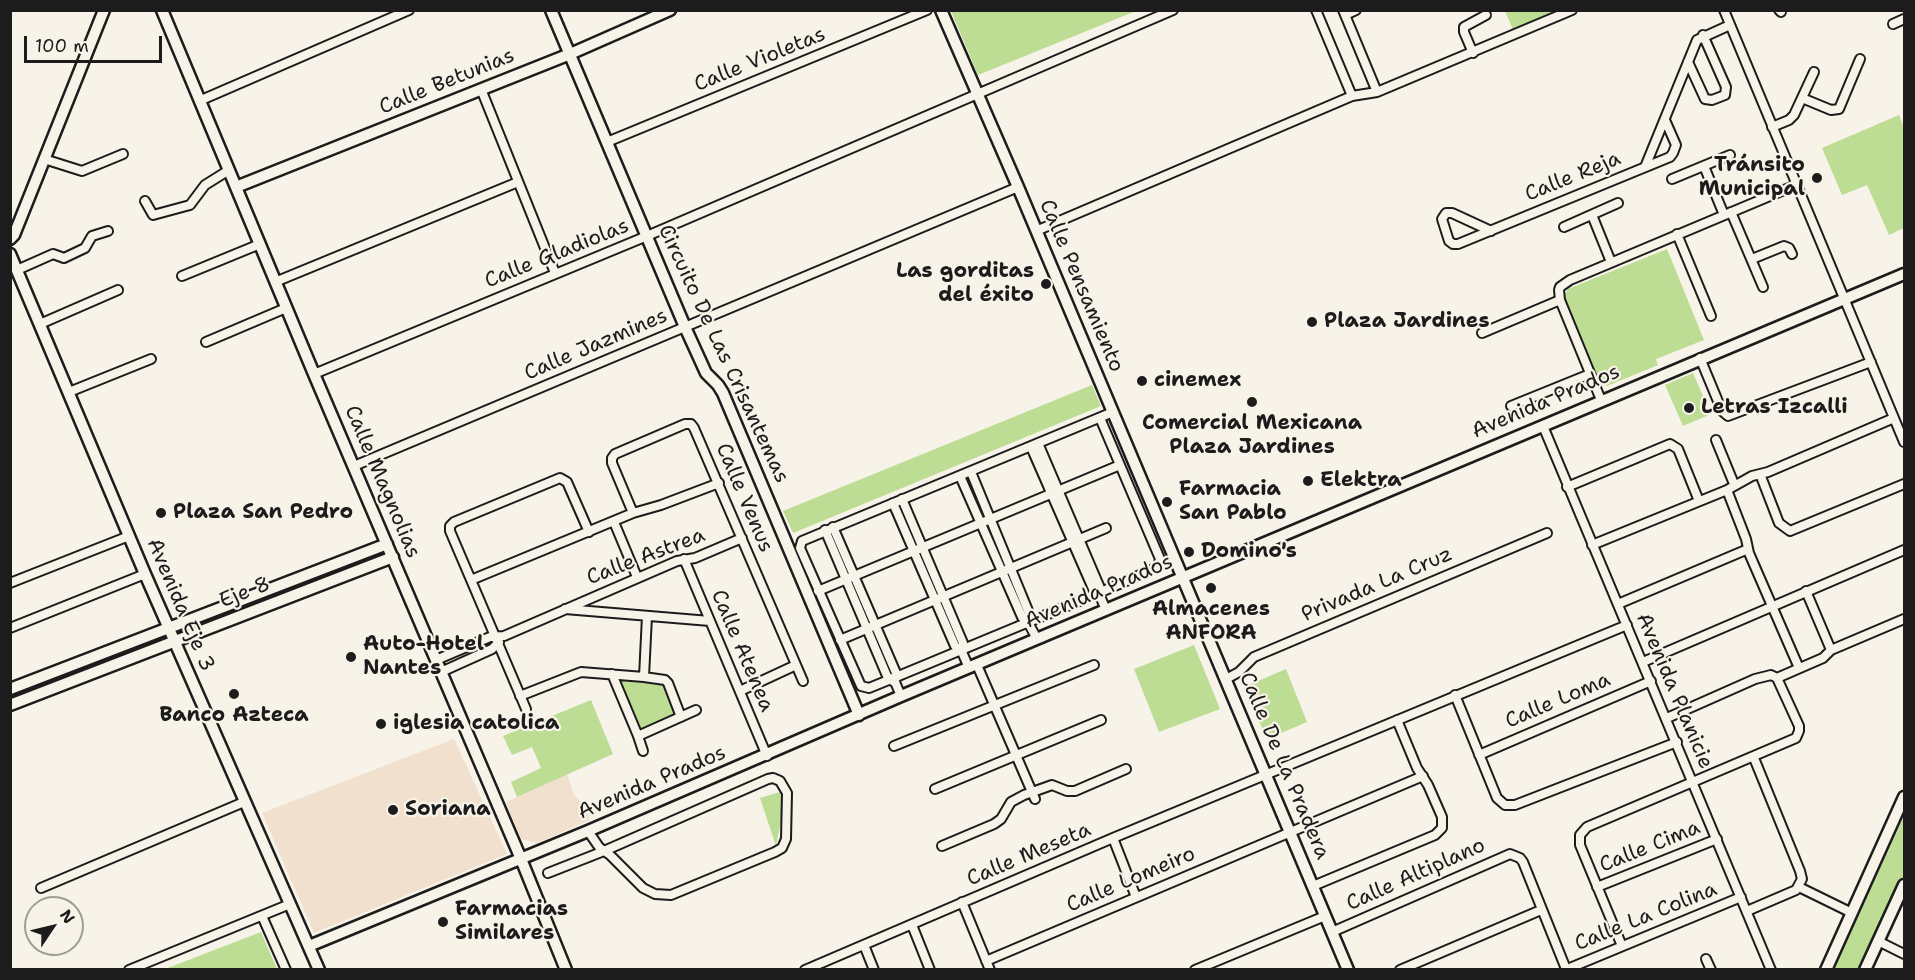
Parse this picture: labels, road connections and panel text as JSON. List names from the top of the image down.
{
  "streets": {
    "main road": [
      "Calle Betunias",
      "Calle Pensamiento",
      "Circuito De Las Crisantemas",
      "Avenida Prados",
      "Calle Magnolias",
      "Eje 8",
      "Avenida Eje 3",
      "Calle De La Pradera"
    ],
    "street": [
      "Calle Violetas",
      "Calle Reja",
      "Calle Gladiolas",
      "Calle Jazmines",
      "Calle Venus",
      "Calle Astrea",
      "Privada La Cruz",
      "Calle Atenea",
      "Avenida Planicie",
      "Calle Loma",
      "Calle Cima",
      "Calle Meseta",
      "Calle Altiplano",
      "Calle Lomeiro",
      "Calle La Colina"
    ]
  },
  "crossings": [
    ["Calle Violetas", "Circuito De Las Crisantemas"],
    ["Calle Betunias", "Circuito De Las Crisantemas"],
    ["Calle Betunias", "Calle Magnolias"],
    ["Calle Gladiolas", "Calle Pensamiento"],
    ["Calle Gladiolas", "Circuito De Las Crisantemas"],
    ["Calle Gladiolas", "Calle Magnolias"],
    ["Calle Pensamiento", "Calle Jazmines"],
    ["Calle Pensamiento", "Avenida Prados"],
    ["Calle Pensamiento", "Calle De La Pradera"],
    ["Calle Jazmines", "Circuito De Las Crisantemas"],
    ["Calle Jazmines", "Calle Magnolias"],
    ["Circuito De Las Crisantemas", "Avenida Prados"],
    ["Avenida Prados", "Calle Magnolias"],
    ["Avenida Prados", "Avenida Eje 3"],
    ["Avenida Prados", "Calle Atenea"],
    ["Avenida Prados", "Avenida Planicie"],
    ["Avenida Prados", "Calle De La Pradera"],
    ["Calle Magnolias", "Calle Astrea"],
    ["Calle Magnolias", "Eje 8"],
    ["Calle Venus", "Calle Astrea"],
    ["Calle Astrea", "Calle Atenea"],
    ["Privada La Cruz", "Calle De La Pradera"],
    ["Eje 8", "Avenida Eje 3"],
    ["Avenida Planicie", "Calle Loma"],
    ["Avenida Planicie", "Calle Cima"],
    ["Avenida Planicie", "Calle Meseta"],
    ["Avenida Planicie", "Calle La Colina"],
    ["Calle De La Pradera", "Calle Meseta"],
    ["Calle De La Pradera", "Calle Altiplano"],
    ["Calle De La Pradera", "Calle Lomeiro"]
  ],
  "places": [
    "Tránsito Municipal",
    "Las gorditas del éxito",
    "Plaza Jardines",
    "cinemex",
    "Comercial Mexicana Plaza Jardines",
    "Letras Izcalli",
    "Elektra",
    "Farmacia San Pablo",
    "Plaza San Pedro",
    "Domino's",
    "Almacenes ANFORA",
    "Auto-Hotel Nantes",
    "Banco Azteca",
    "iglesia catolica",
    "Soriana",
    "Farmacias Similares"
  ],
  "scale_bar": "100 m",
  "north": "top right"
}
